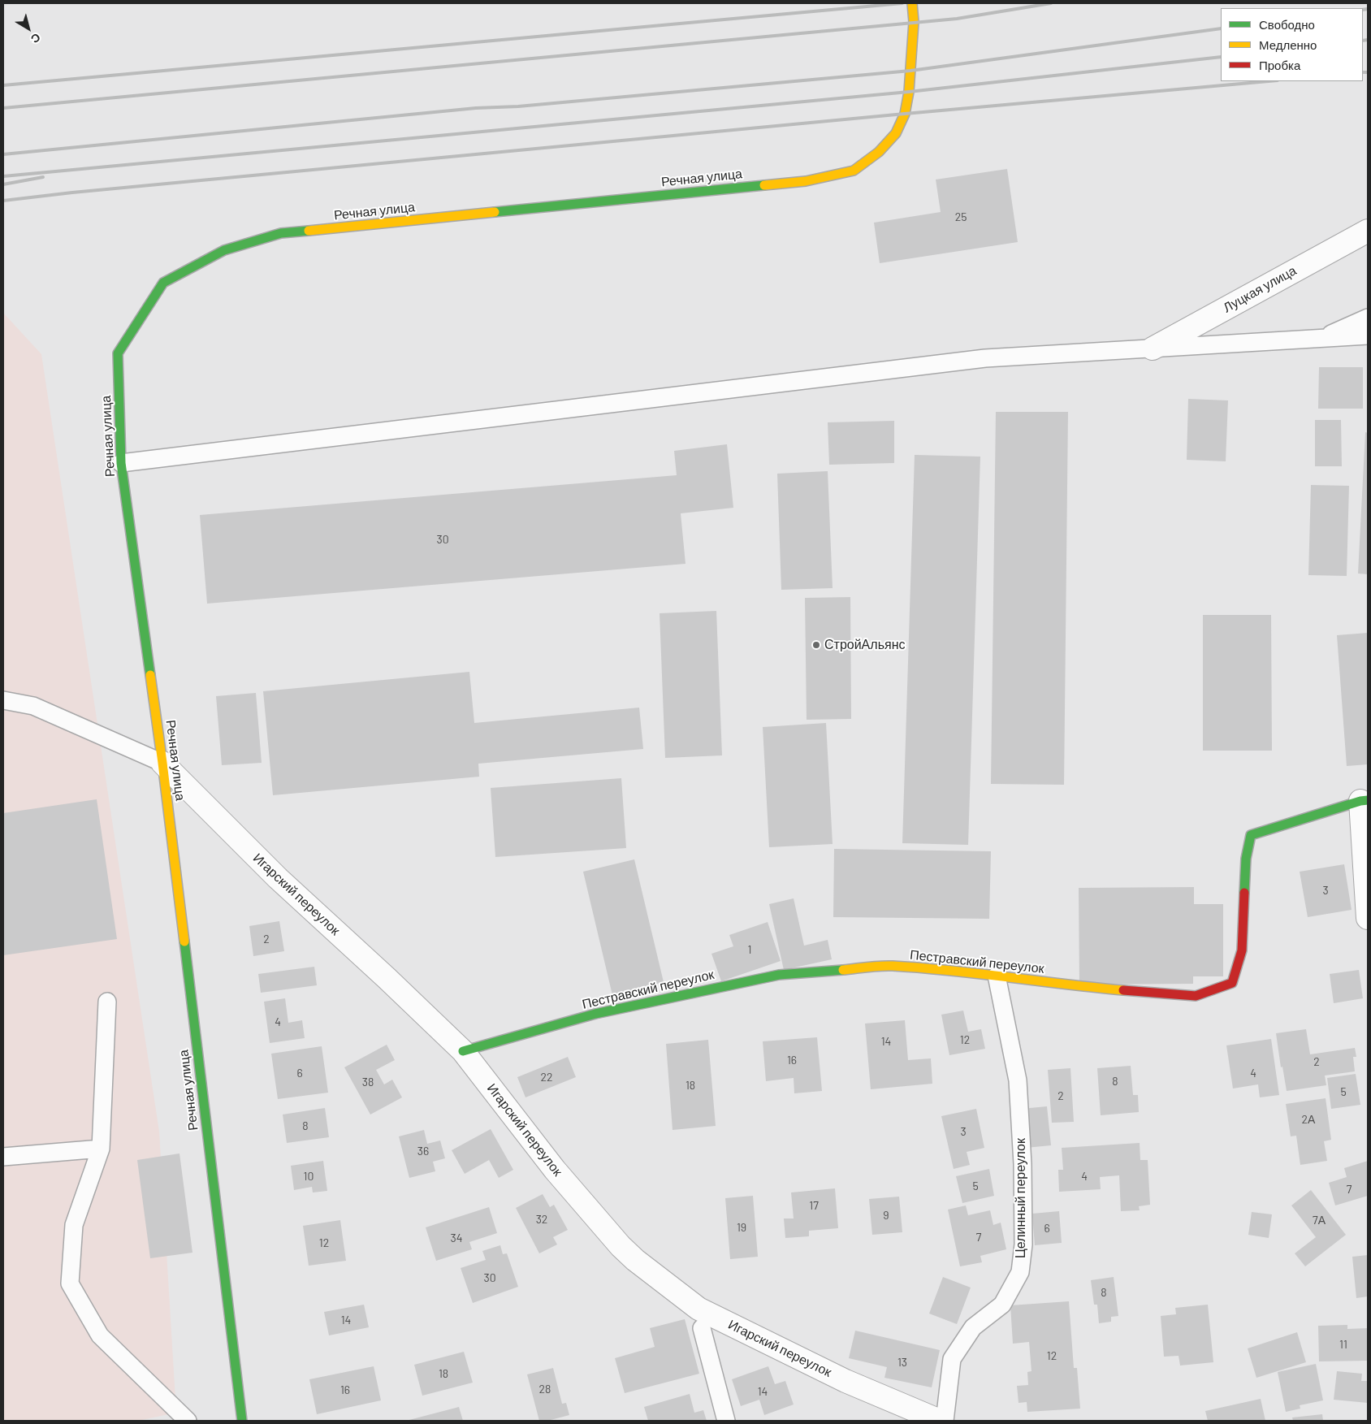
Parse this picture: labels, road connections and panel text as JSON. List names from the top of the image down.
{
  "streets": {
    "street": [
      "Речная улица",
      "Луцкая улица",
      "Игарский переулок",
      "Пестравский переулок"
    ],
    "lane": ["Целинный переулок"]
  },
  "crossings": [
    ["Речная улица", "Игарский переулок"],
    ["Игарский переулок", "Пестравский переулок"],
    ["Пестравский переулок", "Целинный переулок"]
  ],
  "places": ["СтройАльянс"],
  "house_numbers": [
    "25",
    "30",
    "3",
    "2",
    "1",
    "4",
    "12",
    "14",
    "16",
    "2",
    "6",
    "4",
    "22",
    "8",
    "38",
    "18",
    "5",
    "2",
    "2А",
    "8",
    "3",
    "36",
    "10",
    "4",
    "5",
    "7",
    "17",
    "9",
    "32",
    "7А",
    "19",
    "6",
    "7",
    "34",
    "12",
    "30",
    "8",
    "14",
    "11",
    "12",
    "13",
    "18",
    "28",
    "16",
    "14"
  ],
  "legend": ["Свободно", "Медленно", "Пробка"],
  "north": "bottom right"
}
